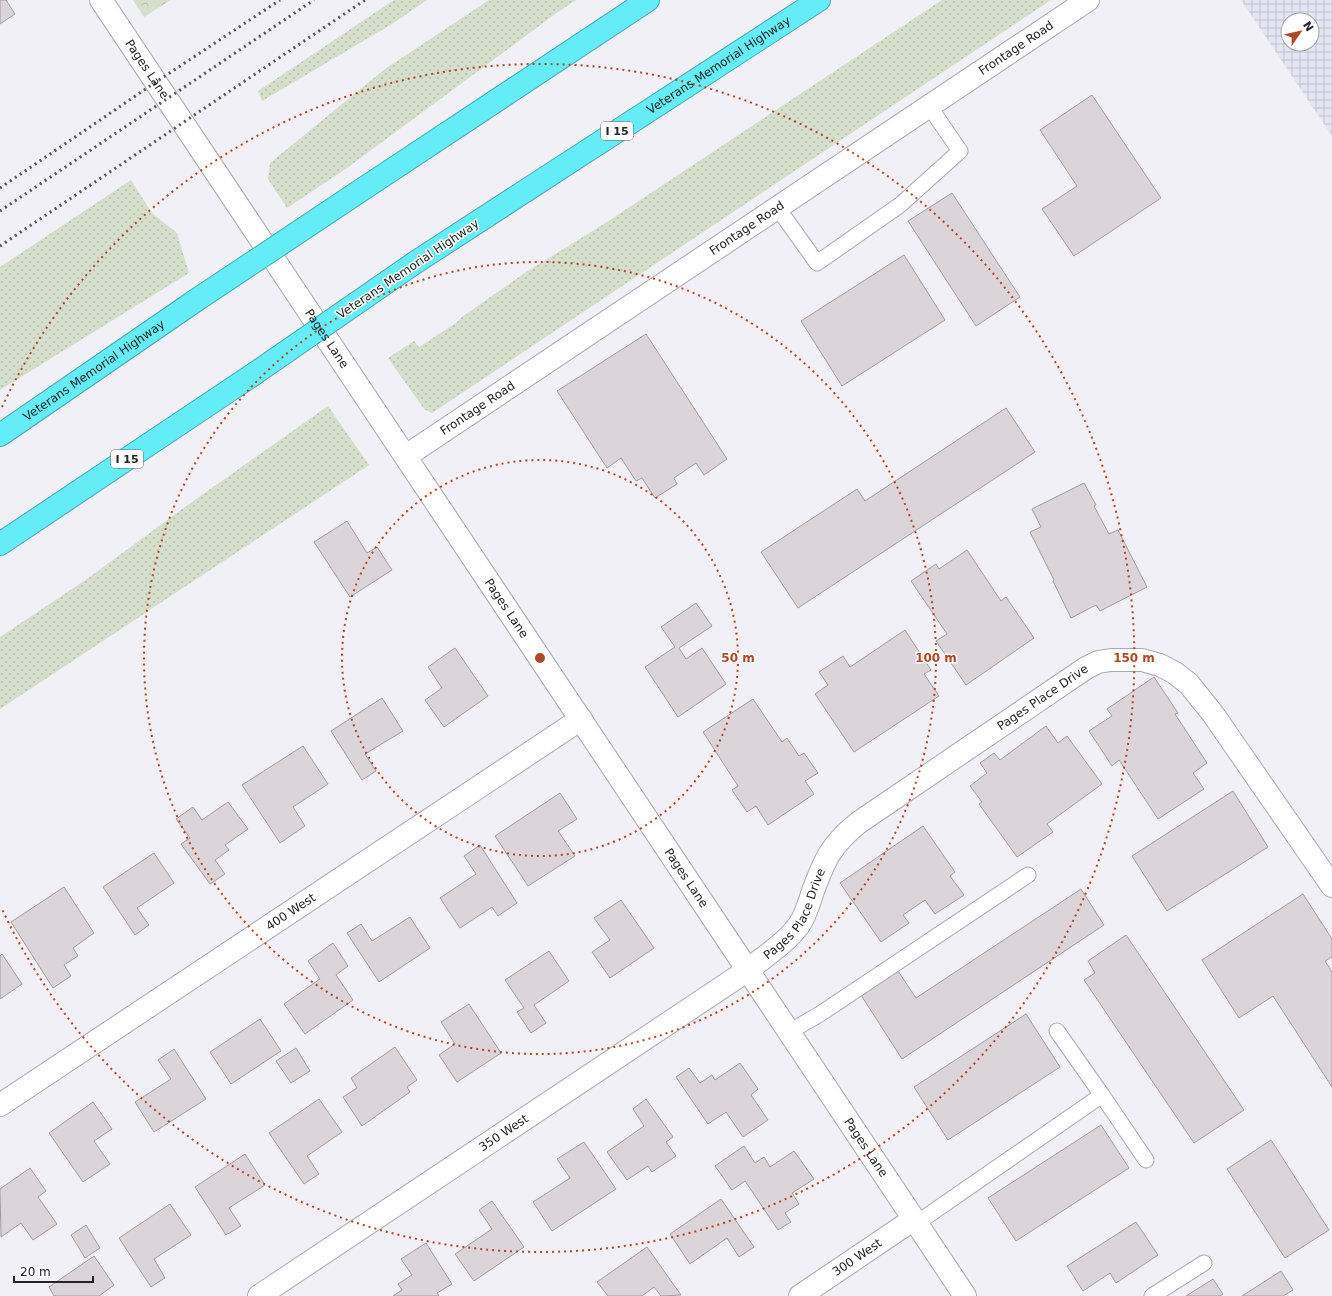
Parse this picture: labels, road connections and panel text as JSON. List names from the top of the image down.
{
  "streets": {
    "highway": ["Veterans Memorial Highway", "I 15"],
    "street": [
      "Frontage Road",
      "Pages Lane",
      "Pages Place Drive",
      "400 West",
      "350 West",
      "300 West"
    ]
  },
  "crossings": [
    ["Frontage Road", "Pages Lane"],
    ["Pages Lane", "Pages Place Drive"],
    ["Pages Lane", "400 West"],
    ["Pages Lane", "350 West"],
    ["Pages Lane", "300 West"],
    ["Pages Place Drive", "350 West"]
  ],
  "scale_bar": "20 m",
  "north": "top right",
  "rings": ["50 m", "100 m", "150 m"]
}
